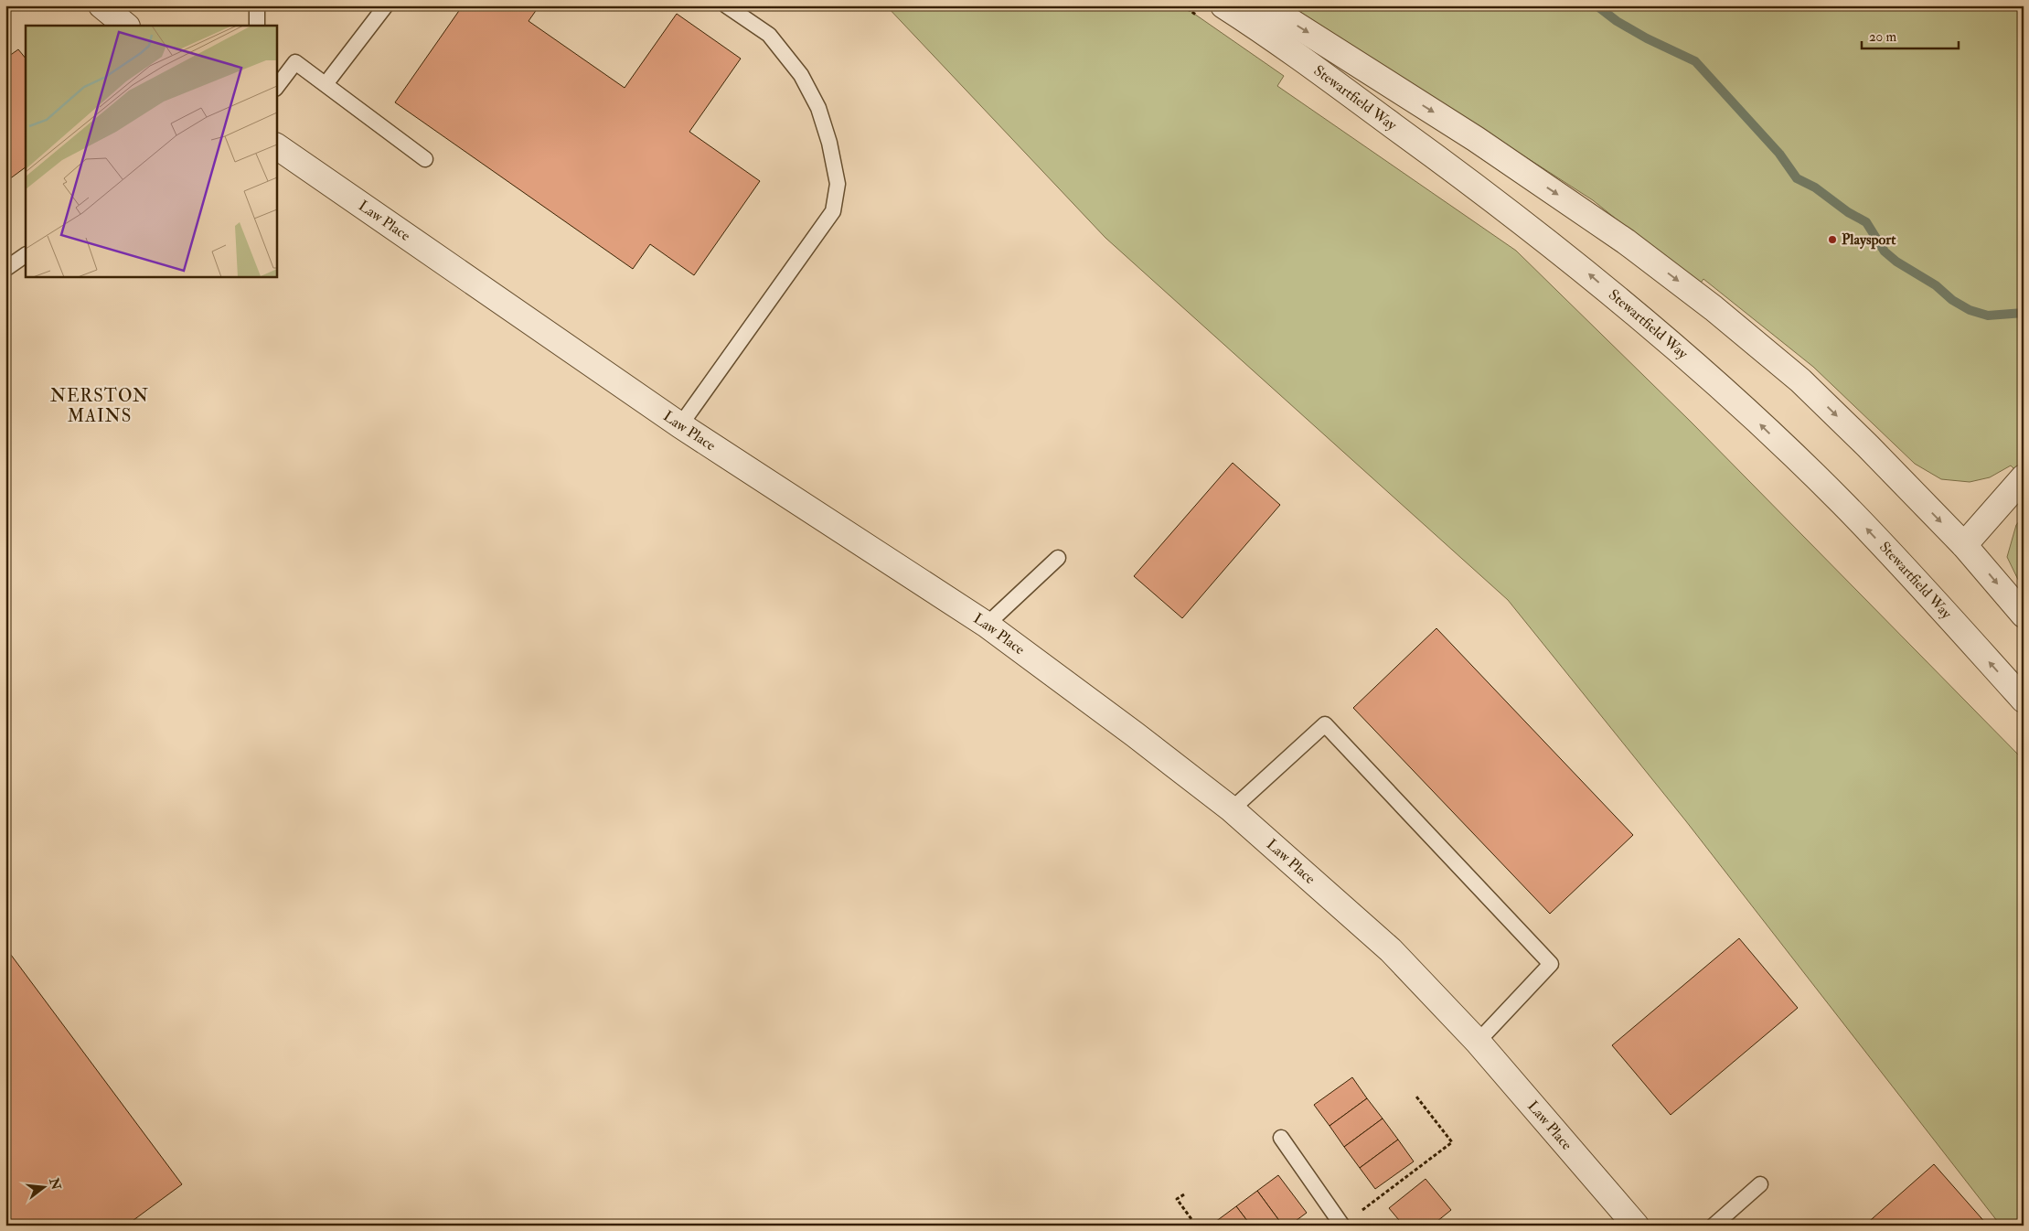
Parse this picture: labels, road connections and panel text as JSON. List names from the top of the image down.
{
  "streets": {
    "street": ["Stewartfield Way", "Law Place"]
  },
  "districts": ["NERSTON MAINS"],
  "places": ["Playsport"],
  "scale_bar": "20 m",
  "north": "right"
}
